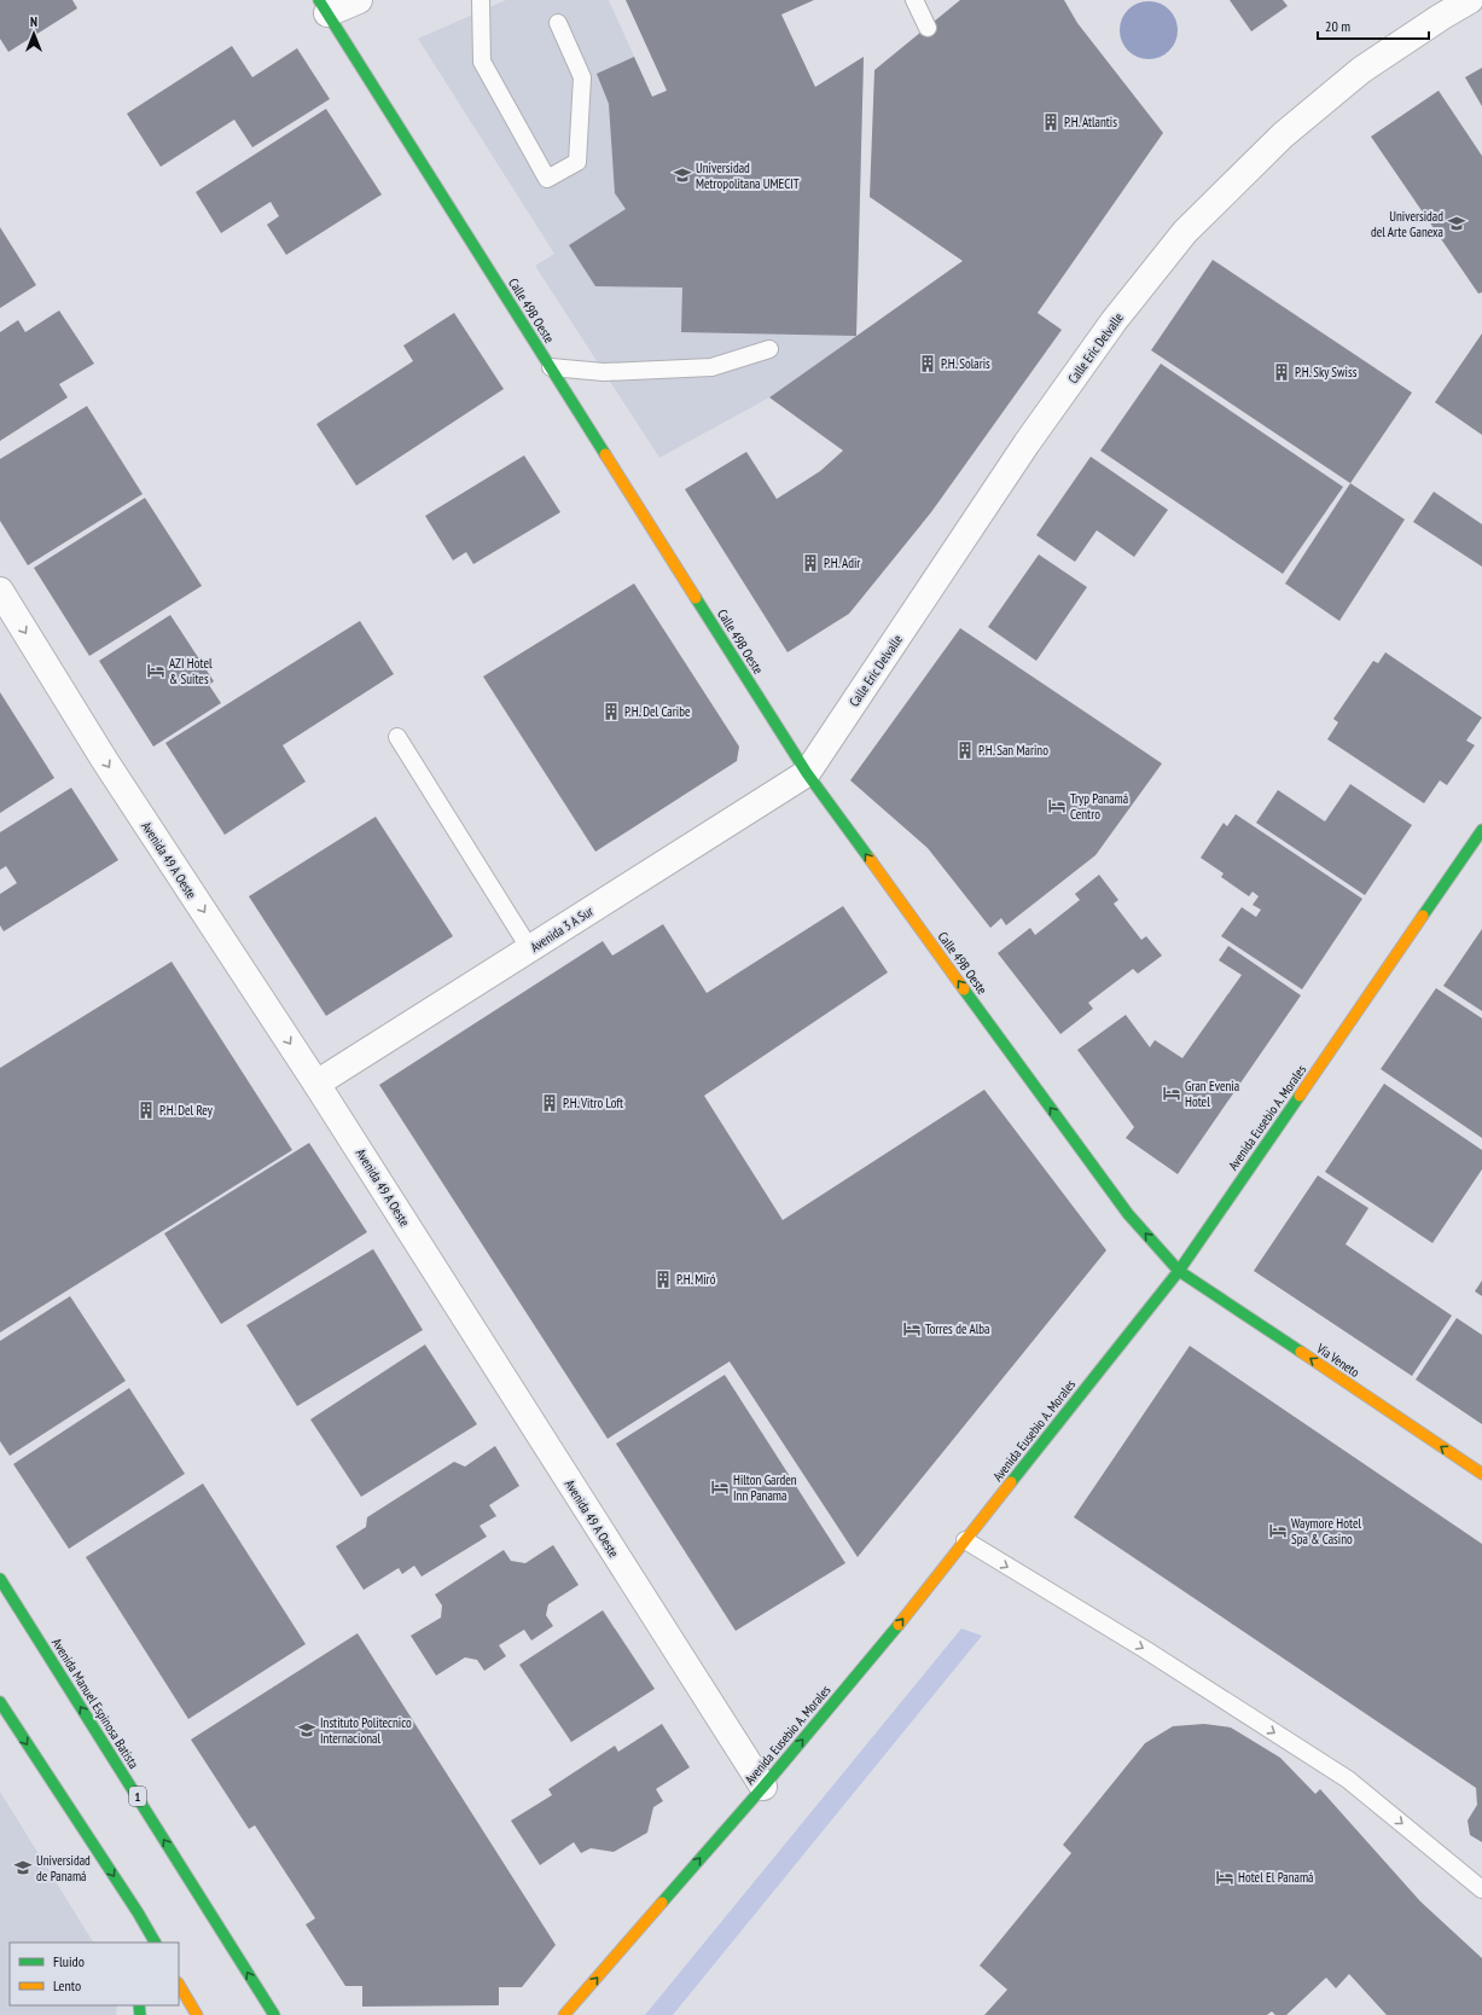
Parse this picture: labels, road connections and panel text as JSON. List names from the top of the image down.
{
  "streets": {
    "street": [
      "Calle 49B Oeste",
      "Calle Eric Delvalle",
      "Avenida 49 A Oeste",
      "Avenida 3 A Sur",
      "Avenida Eusebio A. Morales",
      "Vía Veneto",
      "Avenida Manuel Espinosa Batista",
      "1"
    ]
  },
  "crossings": [
    ["Calle 49B Oeste", "Calle Eric Delvalle"],
    ["Calle 49B Oeste", "Avenida 3 A Sur"],
    ["Calle 49B Oeste", "Avenida Eusebio A. Morales"],
    ["Calle 49B Oeste", "Vía Veneto"],
    ["Calle Eric Delvalle", "Avenida 3 A Sur"],
    ["Avenida 49 A Oeste", "Avenida 3 A Sur"],
    ["Avenida 49 A Oeste", "Avenida Eusebio A. Morales"],
    ["Avenida Eusebio A. Morales", "Vía Veneto"]
  ],
  "one_way": [
    "Calle 49B Oeste",
    "Avenida 49 A Oeste",
    "Avenida Eusebio A. Morales",
    "Vía Veneto"
  ],
  "places": {
    "building": [
      "P.H. Atlantis",
      "P.H. Solaris",
      "P.H. Sky Swiss",
      "P.H. Adir",
      "P.H. Del Caribe",
      "P.H. San Marino",
      "P.H. Vitro Loft",
      "P.H. Del Rey",
      "P.H. Miró"
    ],
    "school or university": [
      "Universidad Metropolitana UMECIT",
      "Universidad del Arte Ganexa",
      "Instituto Politecnico Internacional",
      "Universidad de Panamá"
    ],
    "hotel": [
      "AZI Hotel & Suites",
      "Tryp Panamá Centro",
      "Gran Evenia Hotel",
      "Torres de Alba",
      "Hilton Garden Inn Panama",
      "Waymore Hotel Spa & Casino",
      "Hotel El Panamá"
    ]
  },
  "legend": ["Fluido", "Lento"],
  "scale_bar": "20 m",
  "north": "top"
}
